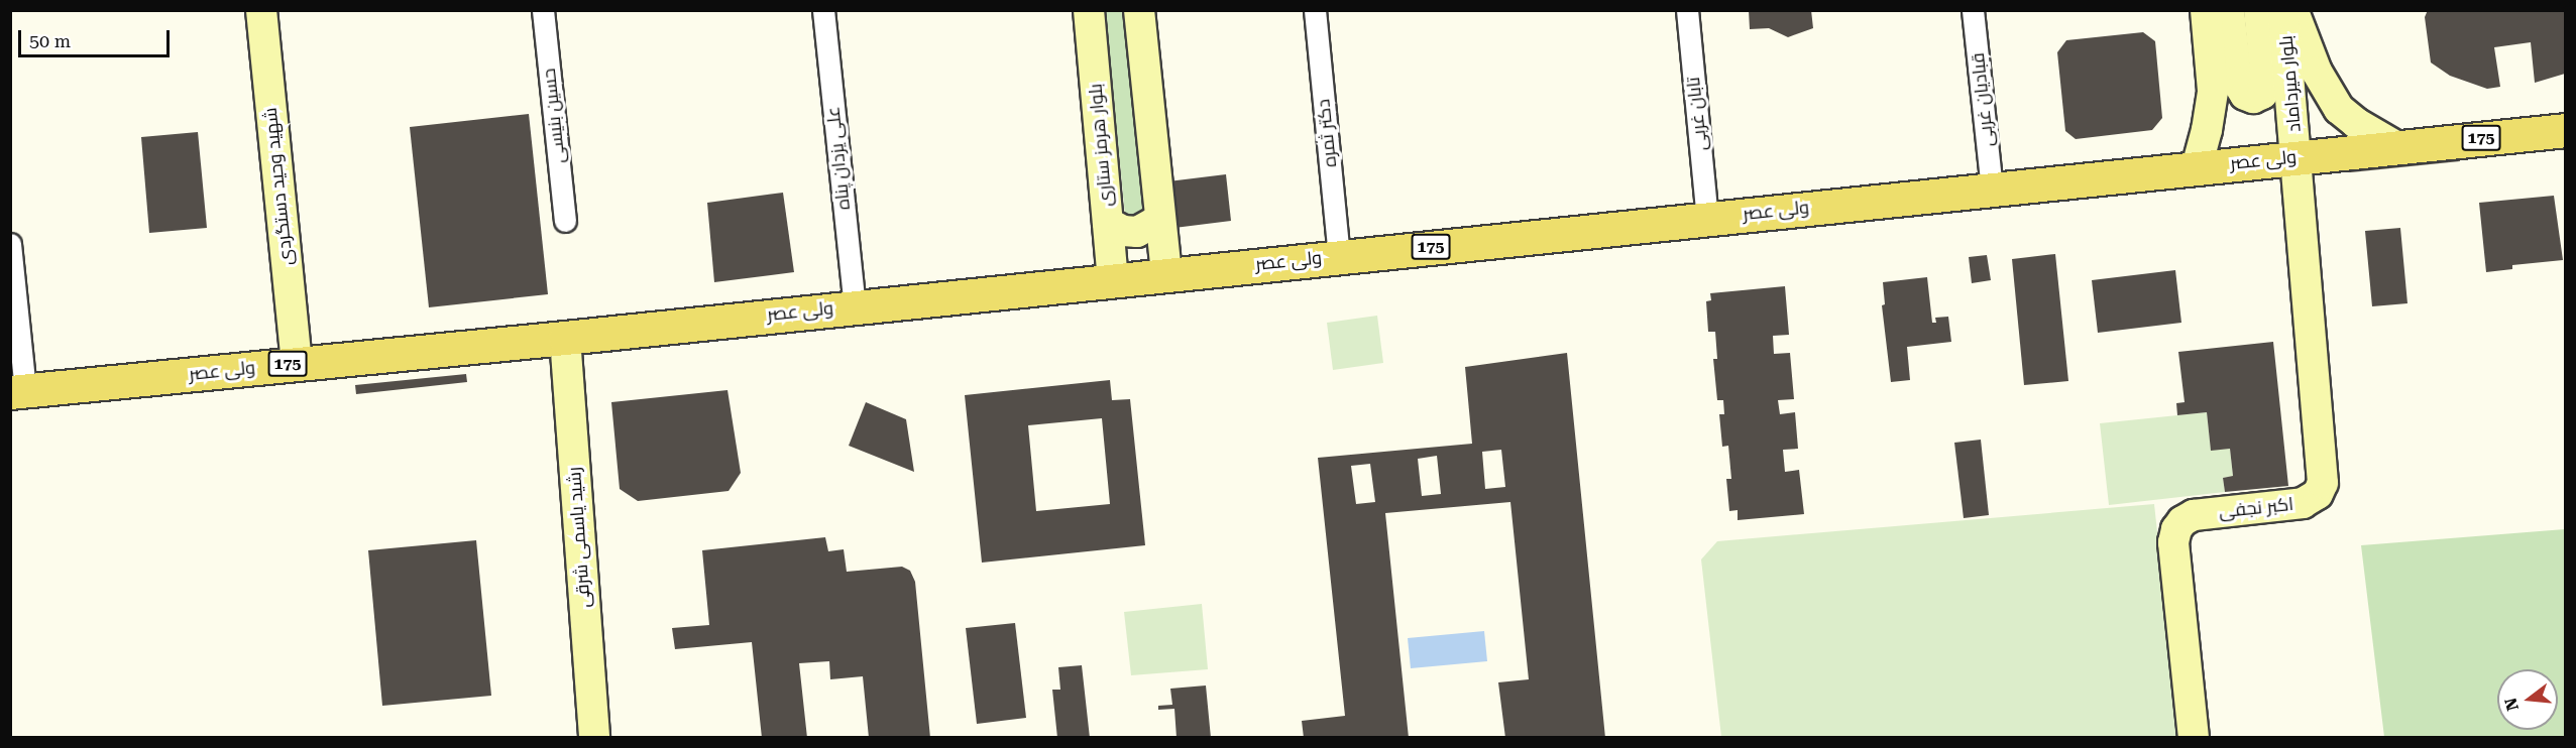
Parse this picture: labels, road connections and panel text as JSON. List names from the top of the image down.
{
  "streets": {
    "main road": [
      "بلوار میرداماد",
      "175",
      "بلوار هرمز ستاری",
      "ولی عصر",
      "شهید وحید دستگردی",
      "اکبر نجفی",
      "رشید یاسمی شرقی"
    ],
    "street": [
      "قبادیان غربی",
      "تابان غربی",
      "حسین بنیسی",
      "دکتر ثمره",
      "علی یزدان پناه"
    ]
  },
  "crossings": [
    ["بلوار میرداماد", "ولی عصر"],
    ["بلوار میرداماد", "اکبر نجفی"],
    ["قبادیان غربی", "ولی عصر"],
    ["تابان غربی", "ولی عصر"],
    ["دکتر ثمره", "ولی عصر"],
    ["بلوار هرمز ستاری", "ولی عصر"],
    ["علی یزدان پناه", "ولی عصر"],
    ["ولی عصر", "شهید وحید دستگردی"],
    ["ولی عصر", "اکبر نجفی"],
    ["ولی عصر", "رشید یاسمی شرقی"]
  ],
  "scale_bar": "50 m",
  "north": "left"
}
